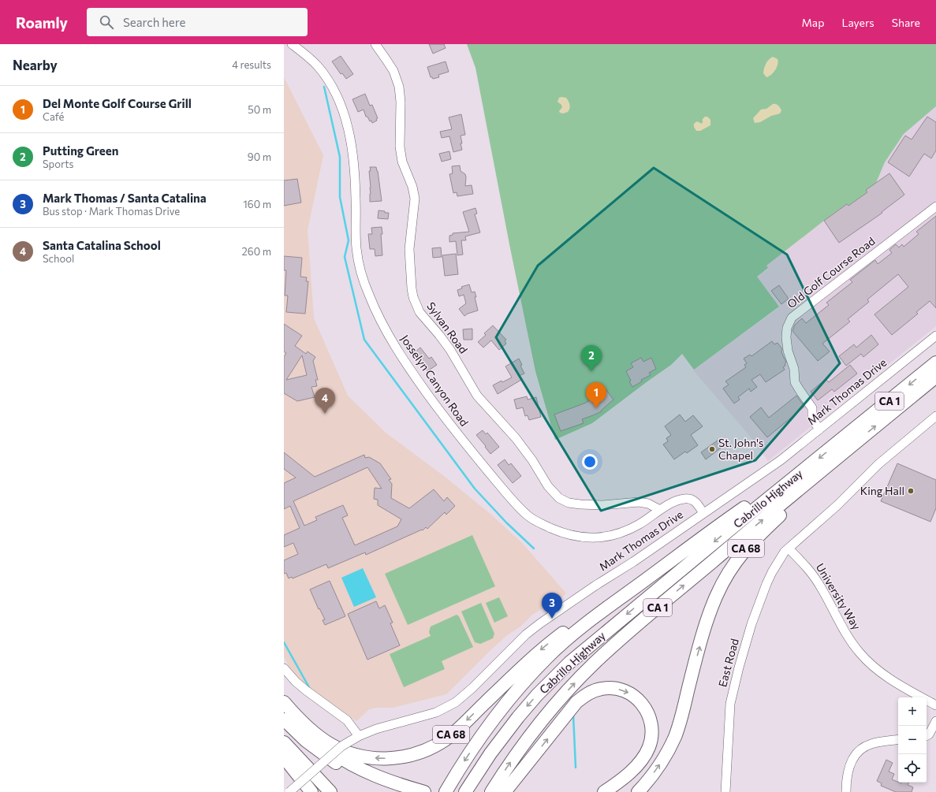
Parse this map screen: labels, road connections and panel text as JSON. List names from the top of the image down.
{
  "streets": {
    "highway": ["CA 1", "Cabrillo Highway", "CA 68"],
    "street": [
      "Old Golf Course Road",
      "Sylvan Road",
      "Josselyn Canyon Road",
      "Mark Thomas Drive",
      "University Way",
      "East Road"
    ]
  },
  "crossings": [
    ["Old Golf Course Road", "Mark Thomas Drive"],
    ["Sylvan Road", "Josselyn Canyon Road"],
    ["Josselyn Canyon Road", "Mark Thomas Drive"],
    ["Cabrillo Highway", "CA 68"],
    ["University Way", "East Road"]
  ],
  "places": ["St. John's Chapel", "King Hall"],
  "page": {
    "header": "Roamly",
    "search": "Search here",
    "nav": ["Map", "Layers", "Share"],
    "heading": ["Nearby", "4 results"],
    "list": [
      {
        "mark": "1",
        "name": "Del Monte Golf Course Grill",
        "note": "Café",
        "value": "50 m"
      },
      {
        "mark": "2",
        "name": "Putting Green",
        "note": "Sports",
        "value": "90 m"
      },
      {
        "mark": "3",
        "name": "Mark Thomas / Santa Catalina",
        "note": "Bus stop · Mark Thomas Drive",
        "value": "160 m"
      },
      {
        "mark": "4",
        "name": "Santa Catalina School",
        "note": "School",
        "value": "260 m"
      }
    ],
    "pins": [
      "2",
      "1",
      "4",
      "3"
    ],
    "map_buttons": ["+", "−"]
  }
}
